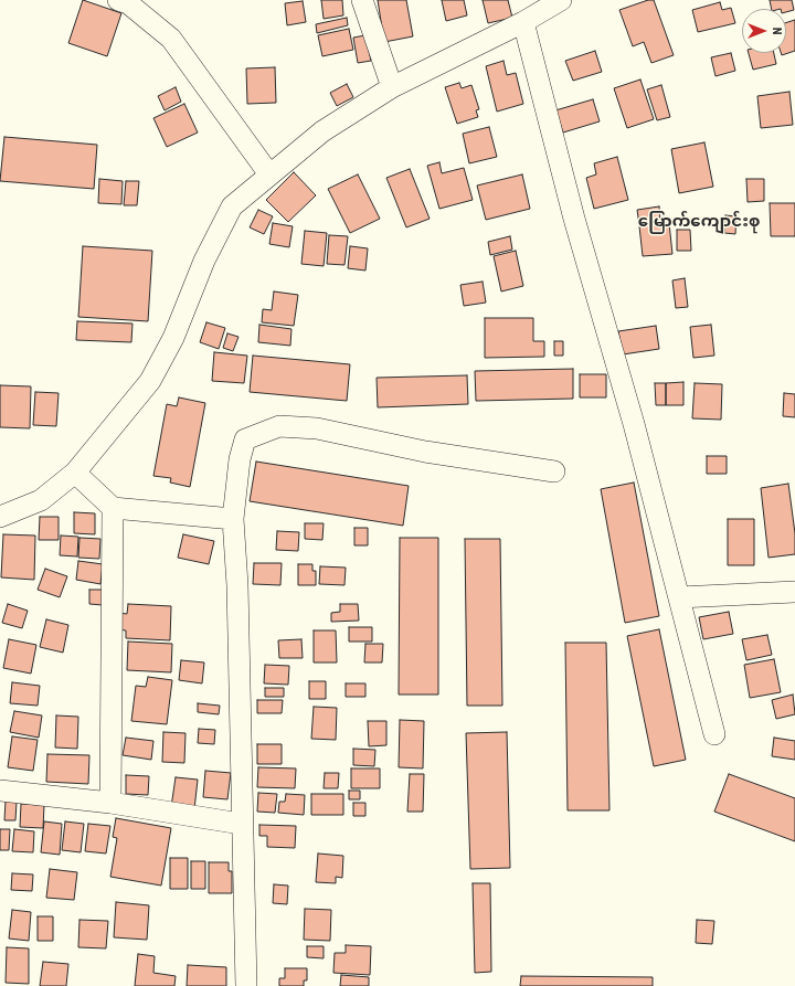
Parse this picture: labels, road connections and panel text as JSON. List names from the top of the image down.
{
  "districts": ["မြောက်ကျောင်းစု"],
  "north": "right"
}
